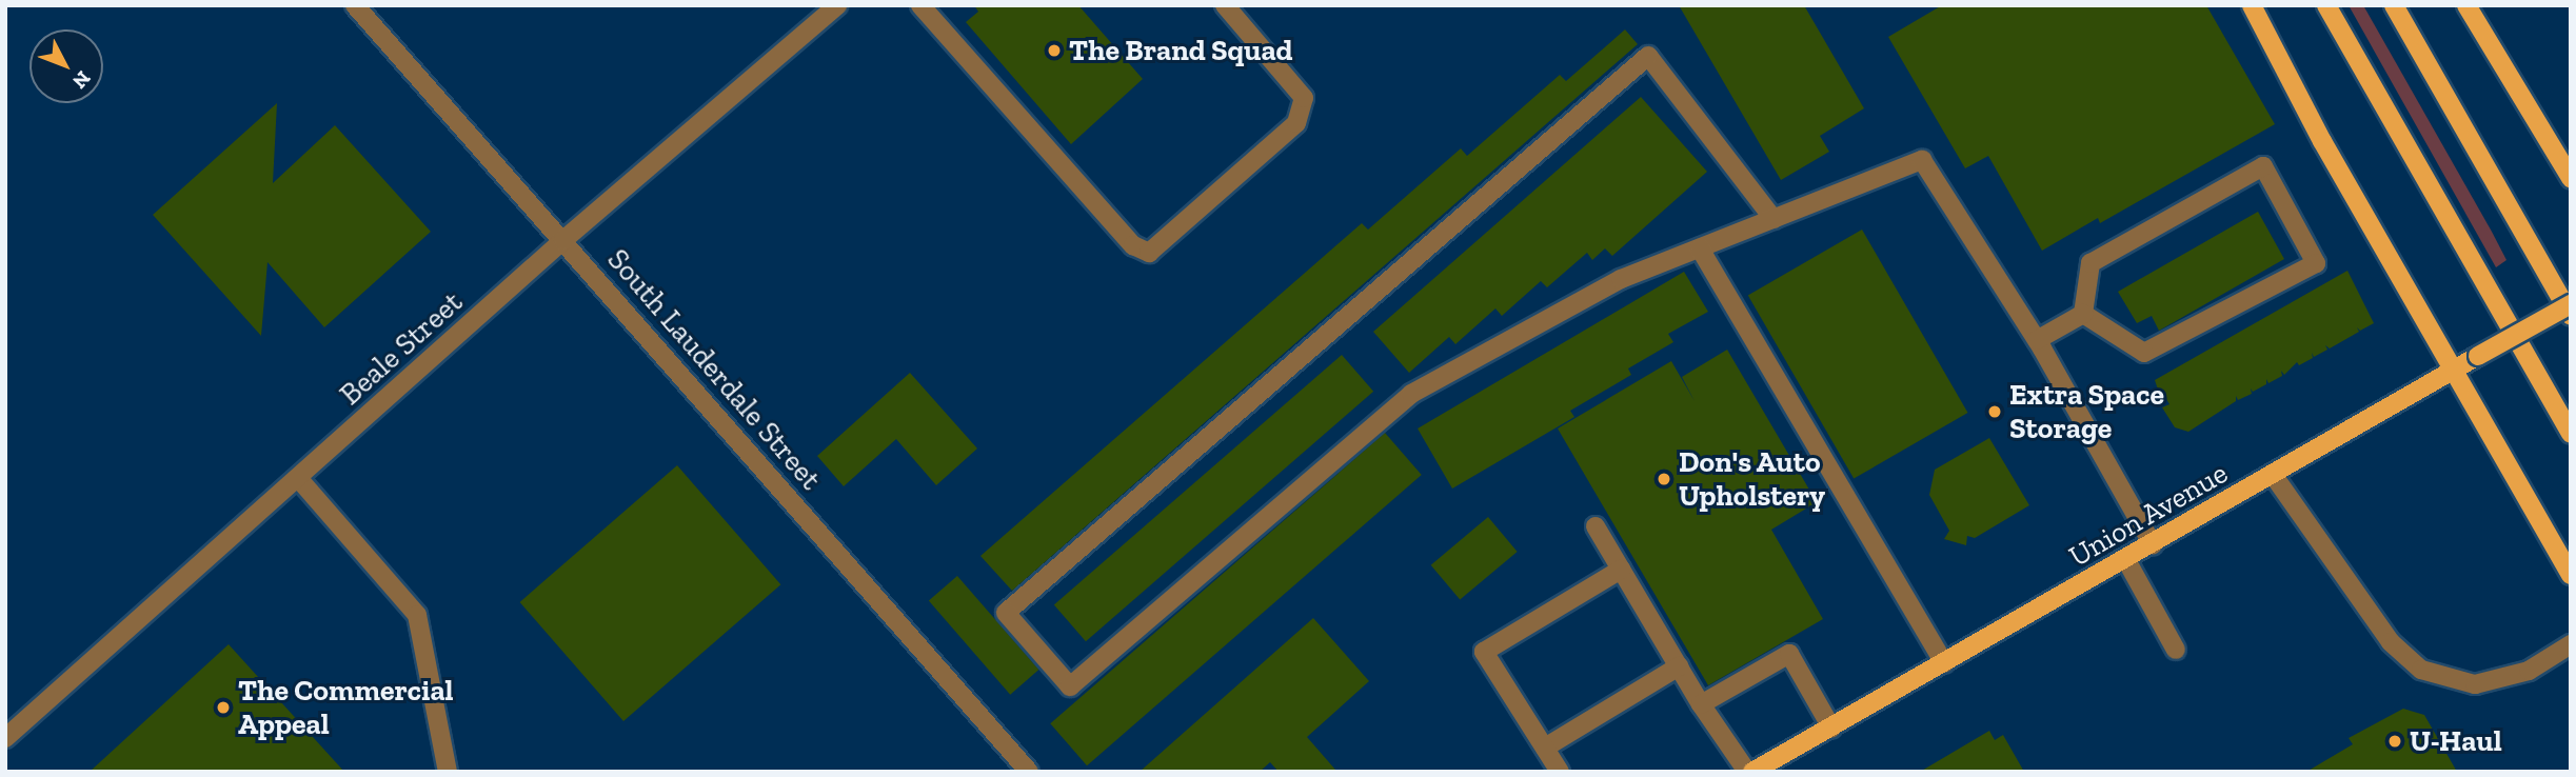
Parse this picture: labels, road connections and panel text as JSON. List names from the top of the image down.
{
  "streets": {
    "main road": ["Union Avenue"],
    "street": ["Beale Street", "South Lauderdale Street"]
  },
  "crossings": [
    ["Beale Street", "South Lauderdale Street"]
  ],
  "places": [
    "The Brand Squad",
    "Extra Space Storage",
    "Don's Auto Upholstery",
    "The Commercial Appeal",
    "U-Haul"
  ],
  "north": "bottom right"
}
